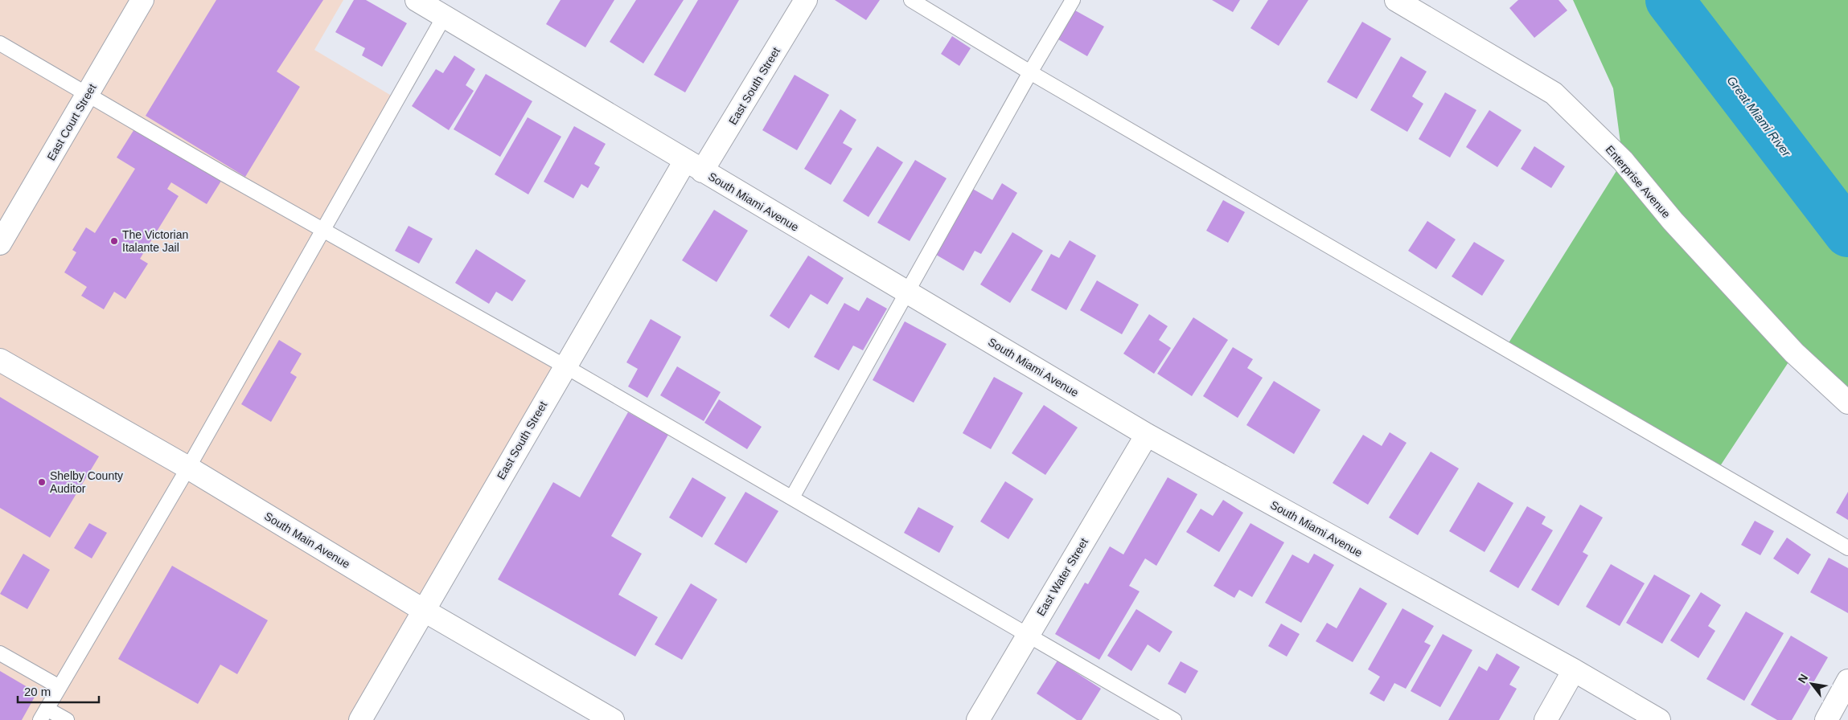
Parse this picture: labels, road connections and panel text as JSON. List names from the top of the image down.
{
  "streets": {
    "street": [
      "East South Street",
      "East Court Street",
      "Enterprise Avenue",
      "South Miami Avenue",
      "South Main Avenue",
      "East Water Street"
    ]
  },
  "crossings": [
    ["East South Street", "South Miami Avenue"],
    ["East South Street", "South Main Avenue"],
    ["South Miami Avenue", "East Water Street"]
  ],
  "water": ["Great Miami River"],
  "places": ["The Victorian Italante Jail", "Shelby County Auditor"],
  "scale_bar": "20 m",
  "north": "top left"
}
